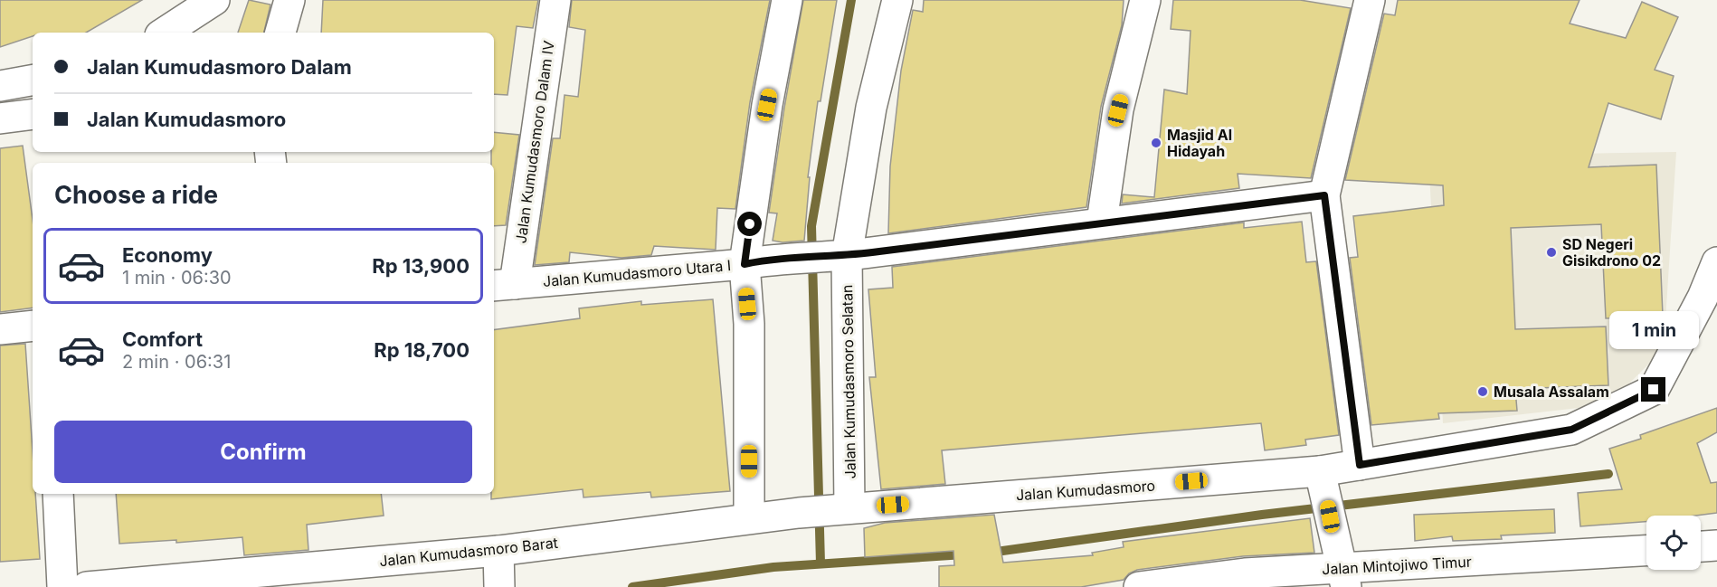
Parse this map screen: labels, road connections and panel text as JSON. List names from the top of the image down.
{
  "streets": {
    "street": [
      "Jalan Kumudasmoro Dalam IV",
      "Jalan Kumudasmoro Utara I",
      "Jalan Kumudasmoro Selatan",
      "Jalan Kumudasmoro",
      "Jalan Kumudasmoro Barat",
      "Jalan Mintojiwo Timur"
    ]
  },
  "crossings": [
    ["Jalan Kumudasmoro Dalam IV", "Jalan Kumudasmoro Utara I"],
    ["Jalan Kumudasmoro Utara I", "Jalan Kumudasmoro Selatan"],
    ["Jalan Kumudasmoro Selatan", "Jalan Kumudasmoro"],
    ["Jalan Kumudasmoro Selatan", "Jalan Kumudasmoro Barat"],
    ["Jalan Kumudasmoro", "Jalan Kumudasmoro Barat"]
  ],
  "places": ["Masjid Al Hidayah", "SD Negeri Gisikdrono 02", "Musala Assalam"],
  "page": {
    "banner": ["Jalan Kumudasmoro Dalam", "Jalan Kumudasmoro"],
    "heading": "Choose a ride",
    "list": [
      {
        "name": "Economy",
        "note": "1 min · 06:30",
        "value": "Rp 13,900"
      },
      {
        "name": "Comfort",
        "note": "2 min · 06:31",
        "value": "Rp 18,700"
      }
    ],
    "bubble": "1 min",
    "buttons": "Confirm"
  }
}
